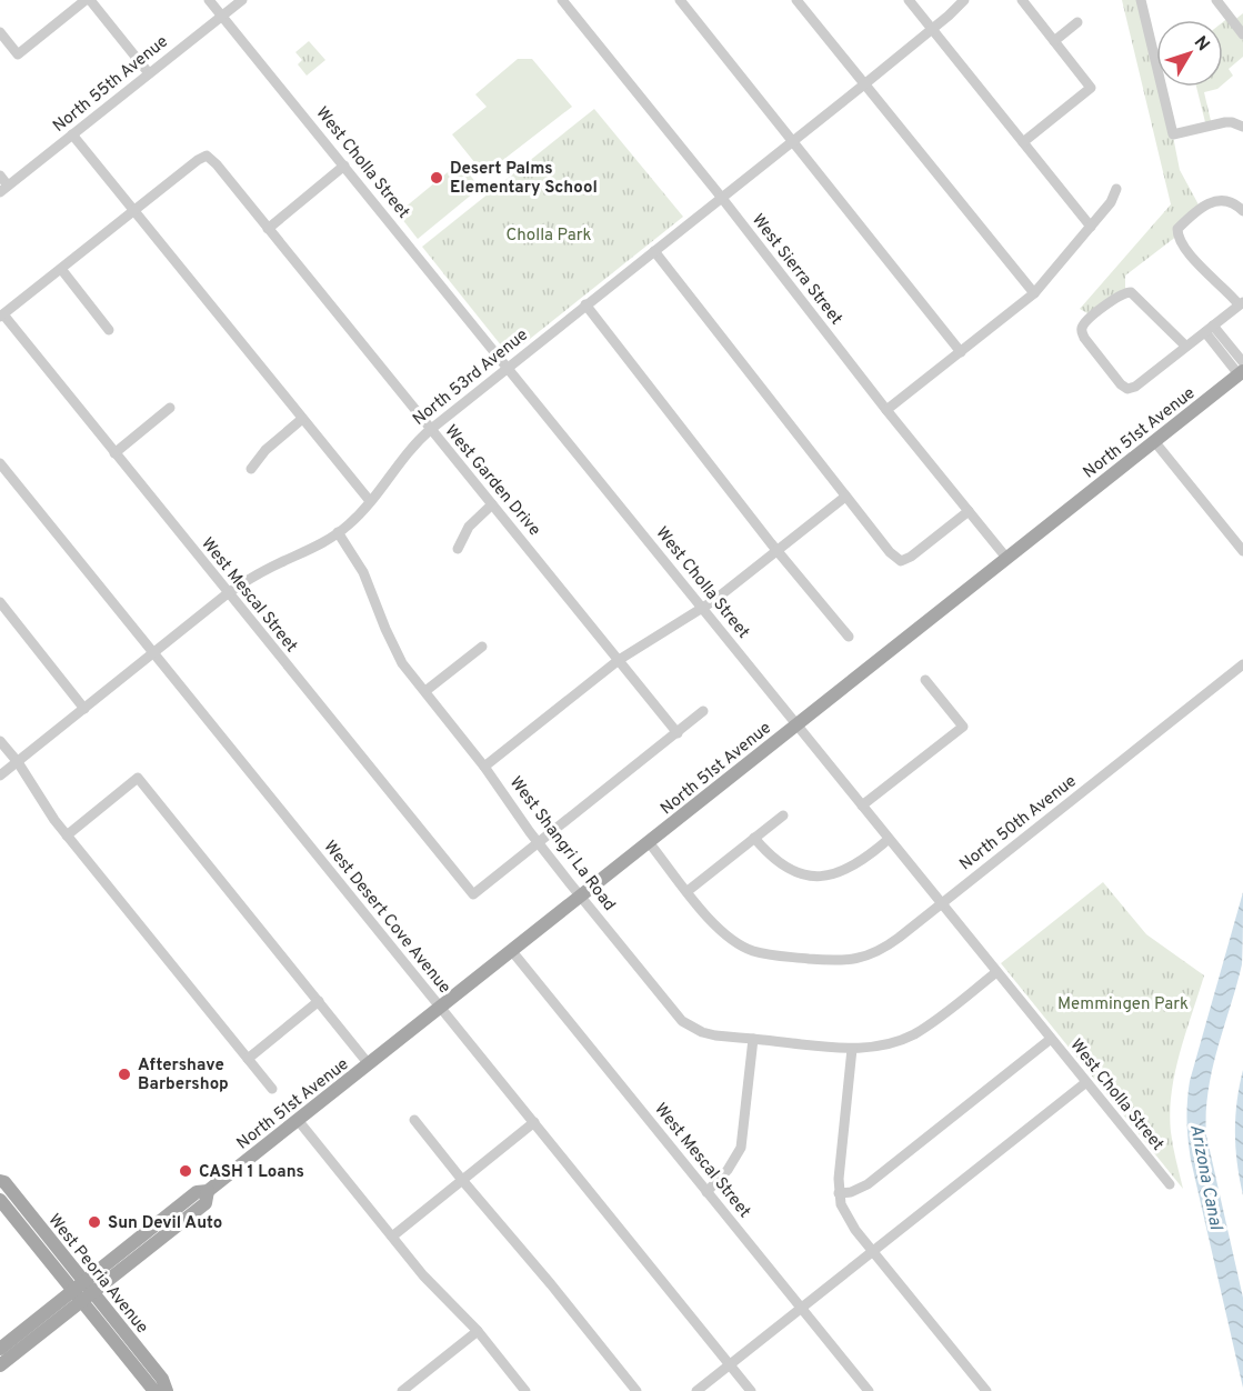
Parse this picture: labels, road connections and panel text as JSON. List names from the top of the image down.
{
  "streets": {
    "main road": ["North 51st Avenue", "West Peoria Avenue"],
    "street": [
      "North 55th Avenue",
      "West Cholla Street",
      "West Sierra Street",
      "North 53rd Avenue",
      "West Garden Drive",
      "West Mescal Street",
      "North 50th Avenue",
      "West Shangri La Road",
      "West Desert Cove Avenue"
    ]
  },
  "crossings": [
    ["North 55th Avenue", "West Cholla Street"],
    ["West Cholla Street", "North 53rd Avenue"],
    ["West Cholla Street", "North 51st Avenue"],
    ["West Cholla Street", "North 50th Avenue"],
    ["West Cholla Street", "West Shangri La Road"],
    ["West Sierra Street", "North 53rd Avenue"],
    ["West Sierra Street", "North 51st Avenue"],
    ["North 53rd Avenue", "West Garden Drive"],
    ["North 53rd Avenue", "West Mescal Street"],
    ["North 53rd Avenue", "West Shangri La Road"],
    ["North 53rd Avenue", "West Desert Cove Avenue"],
    ["North 51st Avenue", "West Mescal Street"],
    ["North 51st Avenue", "North 50th Avenue"],
    ["North 51st Avenue", "West Shangri La Road"],
    ["North 51st Avenue", "West Desert Cove Avenue"],
    ["North 51st Avenue", "West Peoria Avenue"],
    ["West Mescal Street", "West Shangri La Road"]
  ],
  "water": ["Arizona Canal"],
  "parks": ["Cholla Park", "Memmingen Park"],
  "places": [
    "Desert Palms Elementary School",
    "Aftershave Barbershop",
    "CASH 1 Loans",
    "Sun Devil Auto"
  ],
  "north": "top right"
}
